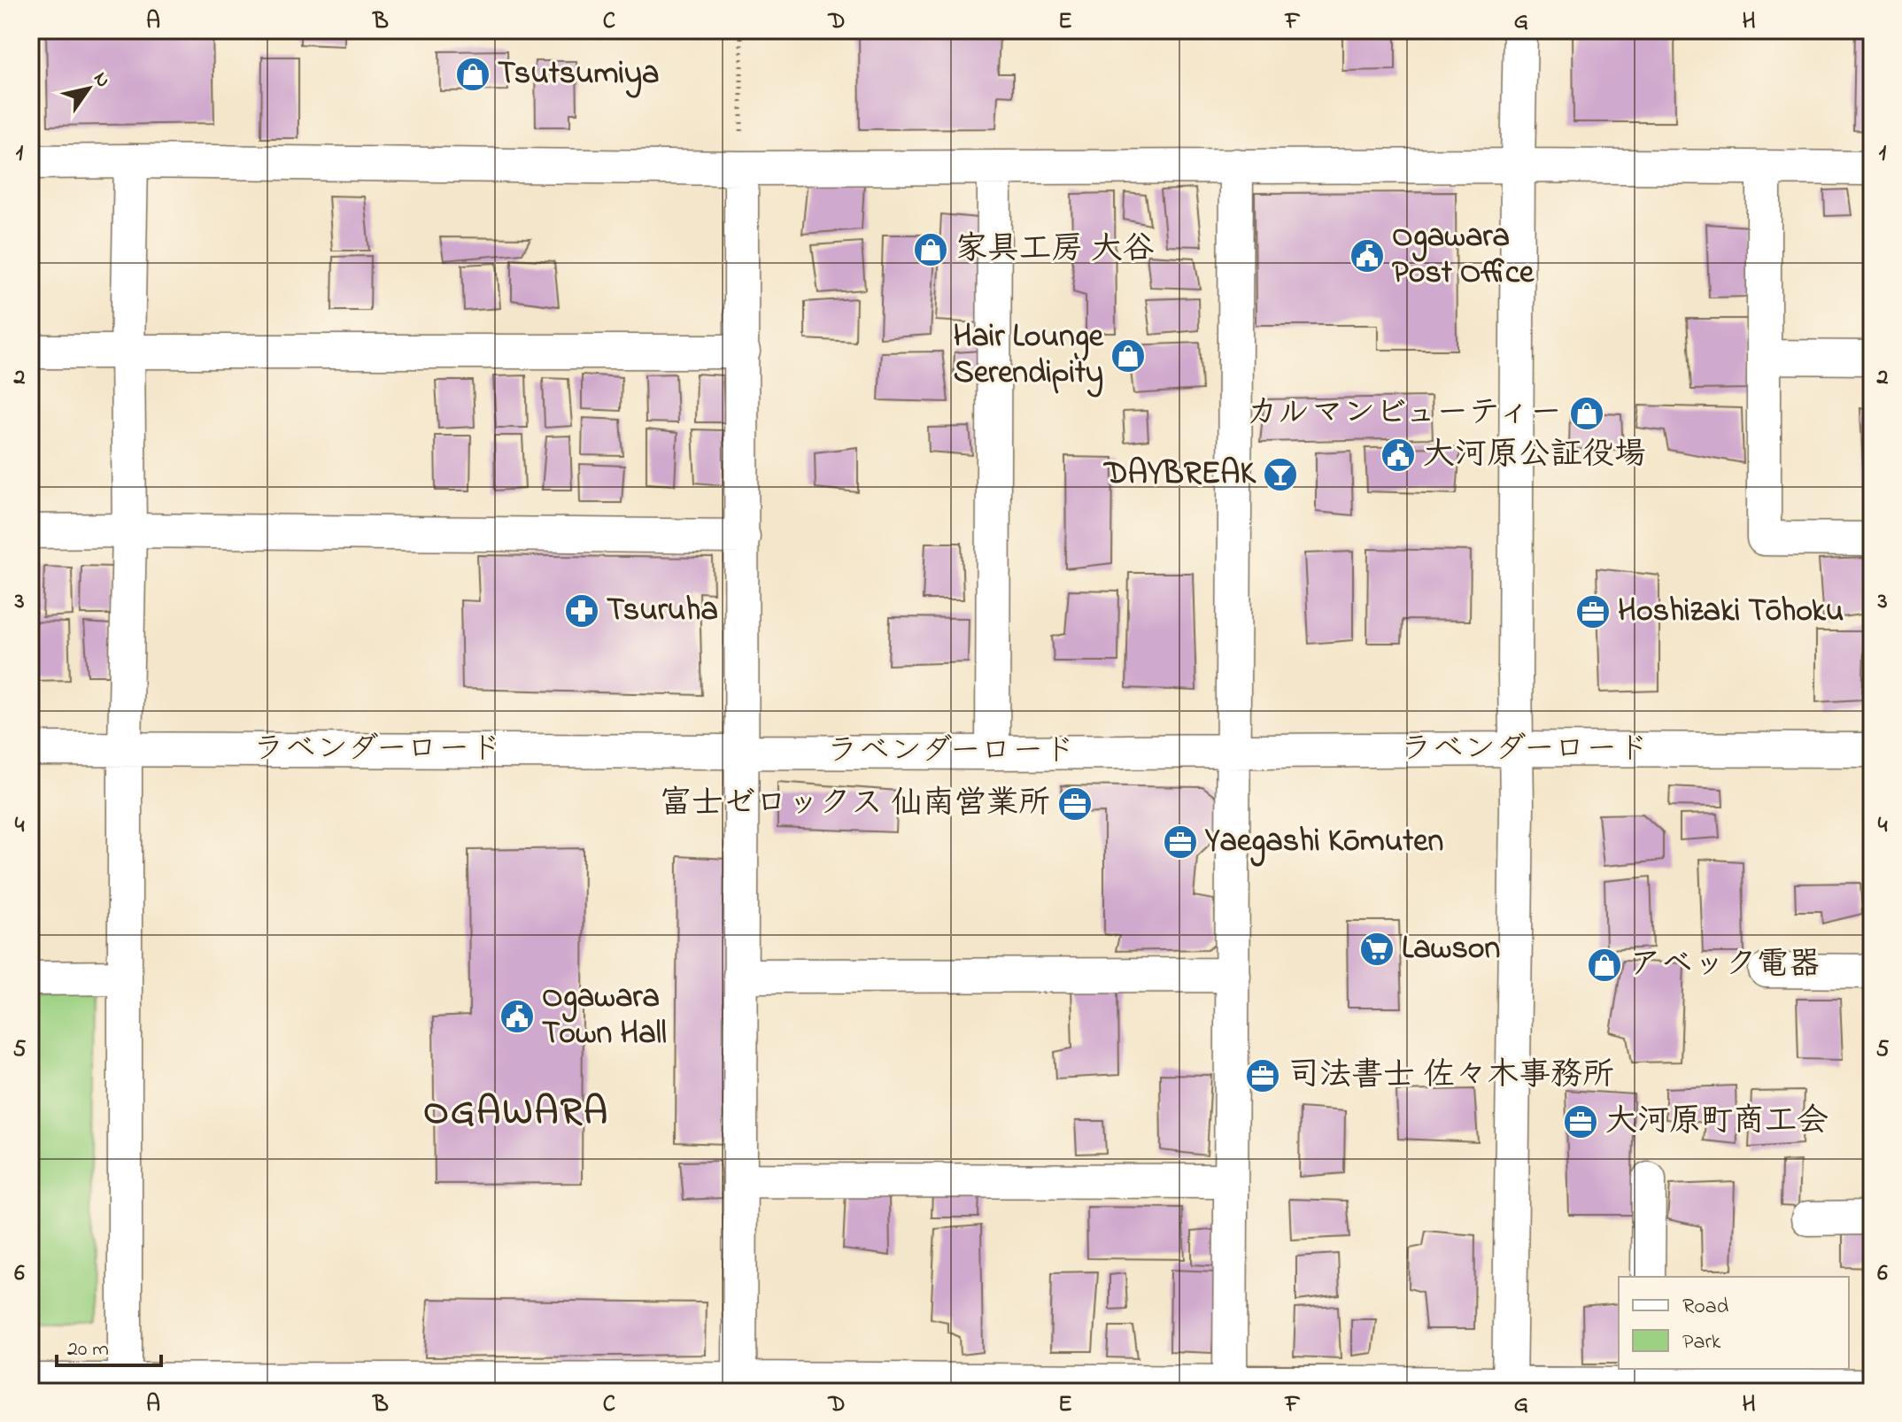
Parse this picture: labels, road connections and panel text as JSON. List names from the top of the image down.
{
  "streets": {
    "street": ["ラベンダーロード"]
  },
  "districts": ["OGAWARA"],
  "places": {
    "shop": [
      "Tsutsumiya",
      "家具工房 大谷",
      "Hair Lounge Serendipity",
      "カルマンビューティー",
      "アベック電器"
    ],
    "public building": ["Ogawara Post Office", "大河原公証役場", "Ogawara Town Hall"],
    "bar": ["DAYBREAK"],
    "pharmacy": ["Tsuruha"],
    "office": [
      "Hoshizaki Tōhoku",
      "富士ゼロックス 仙南営業所",
      "Yaegashi Kōmuten",
      "司法書士 佐々木事務所",
      "大河原町商工会"
    ],
    "supermarket": ["Lawson"]
  },
  "legend": ["Road", "Park"],
  "scale_bar": "20 m",
  "north": "top right",
  "grid": {
    "columns": [
      "A",
      "B",
      "C",
      "D",
      "E",
      "F",
      "G",
      "H"
    ],
    "rows": [
      "1",
      "2",
      "3",
      "4",
      "5",
      "6"
    ]
  }
}
